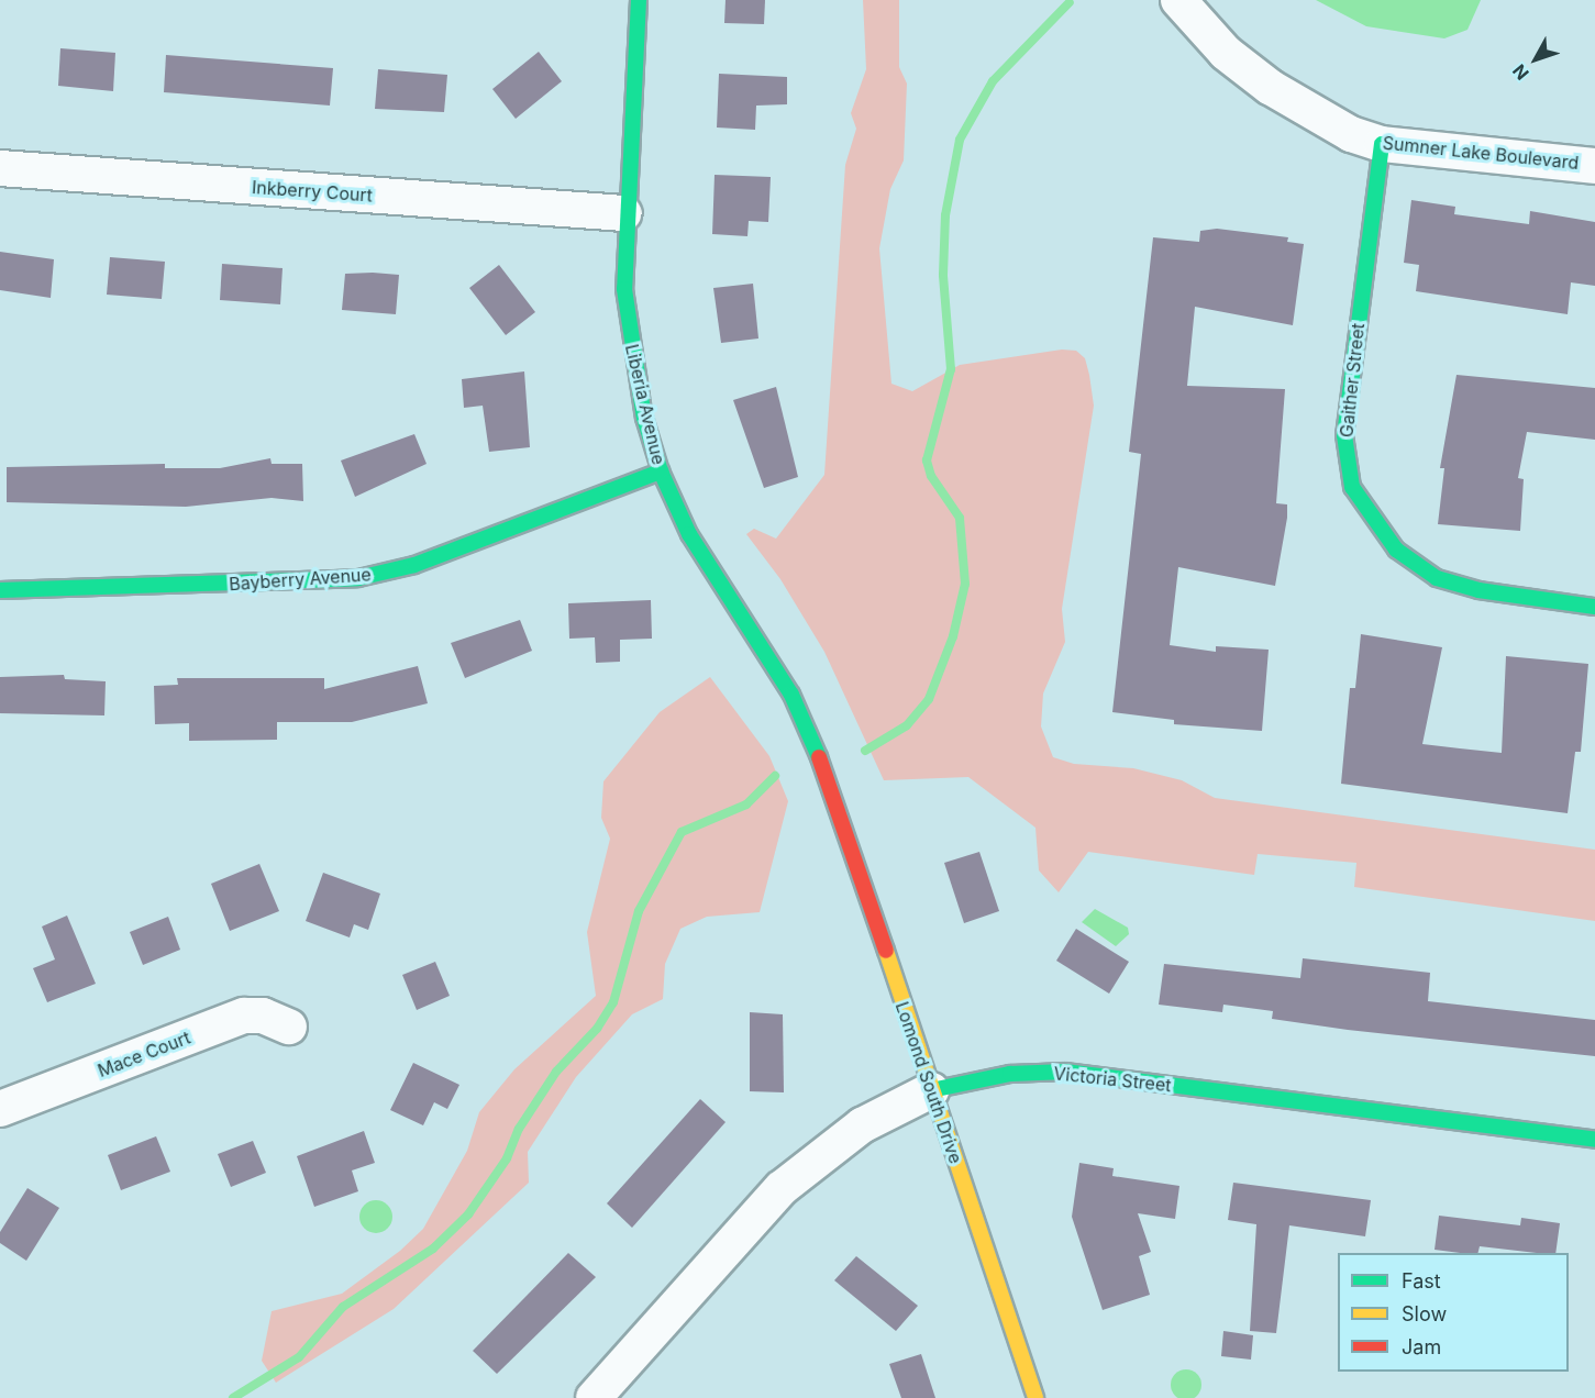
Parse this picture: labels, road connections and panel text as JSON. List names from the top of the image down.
{
  "streets": {
    "street": [
      "Sumner Lake Boulevard",
      "Inkberry Court",
      "Gaither Street",
      "Liberia Avenue",
      "Bayberry Avenue",
      "Mace Court",
      "Victoria Street",
      "Lomond South Drive"
    ]
  },
  "crossings": [
    ["Sumner Lake Boulevard", "Gaither Street"],
    ["Inkberry Court", "Liberia Avenue"],
    ["Liberia Avenue", "Bayberry Avenue"],
    ["Liberia Avenue", "Lomond South Drive"],
    ["Victoria Street", "Lomond South Drive"]
  ],
  "legend": ["Fast", "Slow", "Jam"],
  "north": "bottom left"
}
